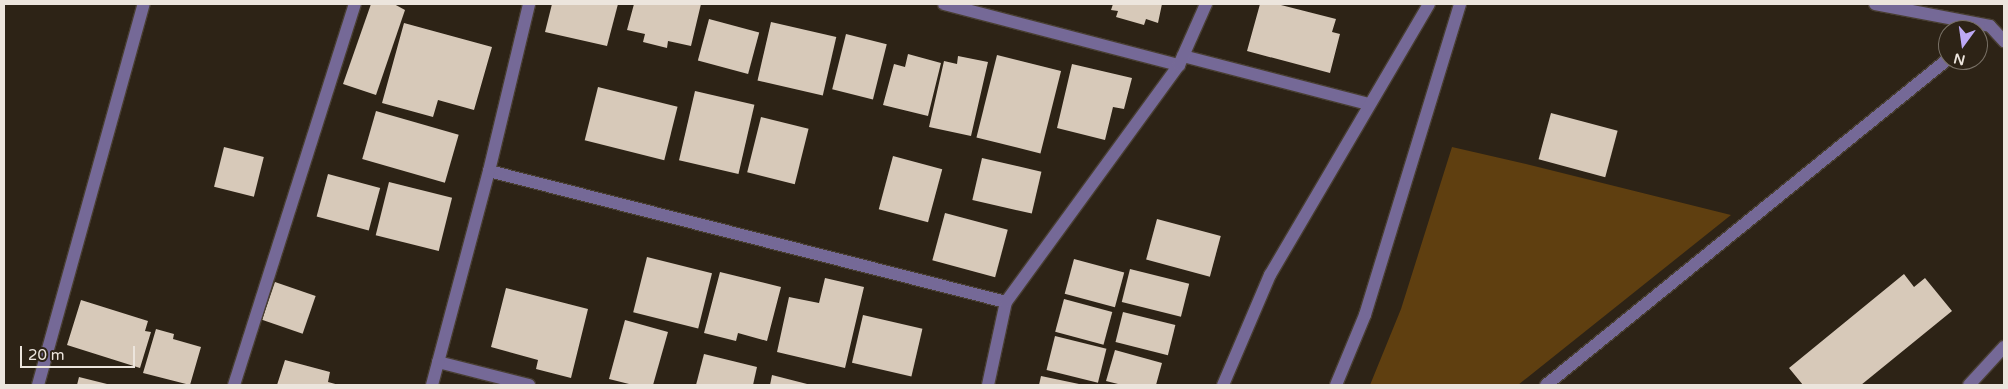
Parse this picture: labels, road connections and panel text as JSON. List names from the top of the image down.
{
  "scale_bar": "20 m",
  "north": "bottom"
}
